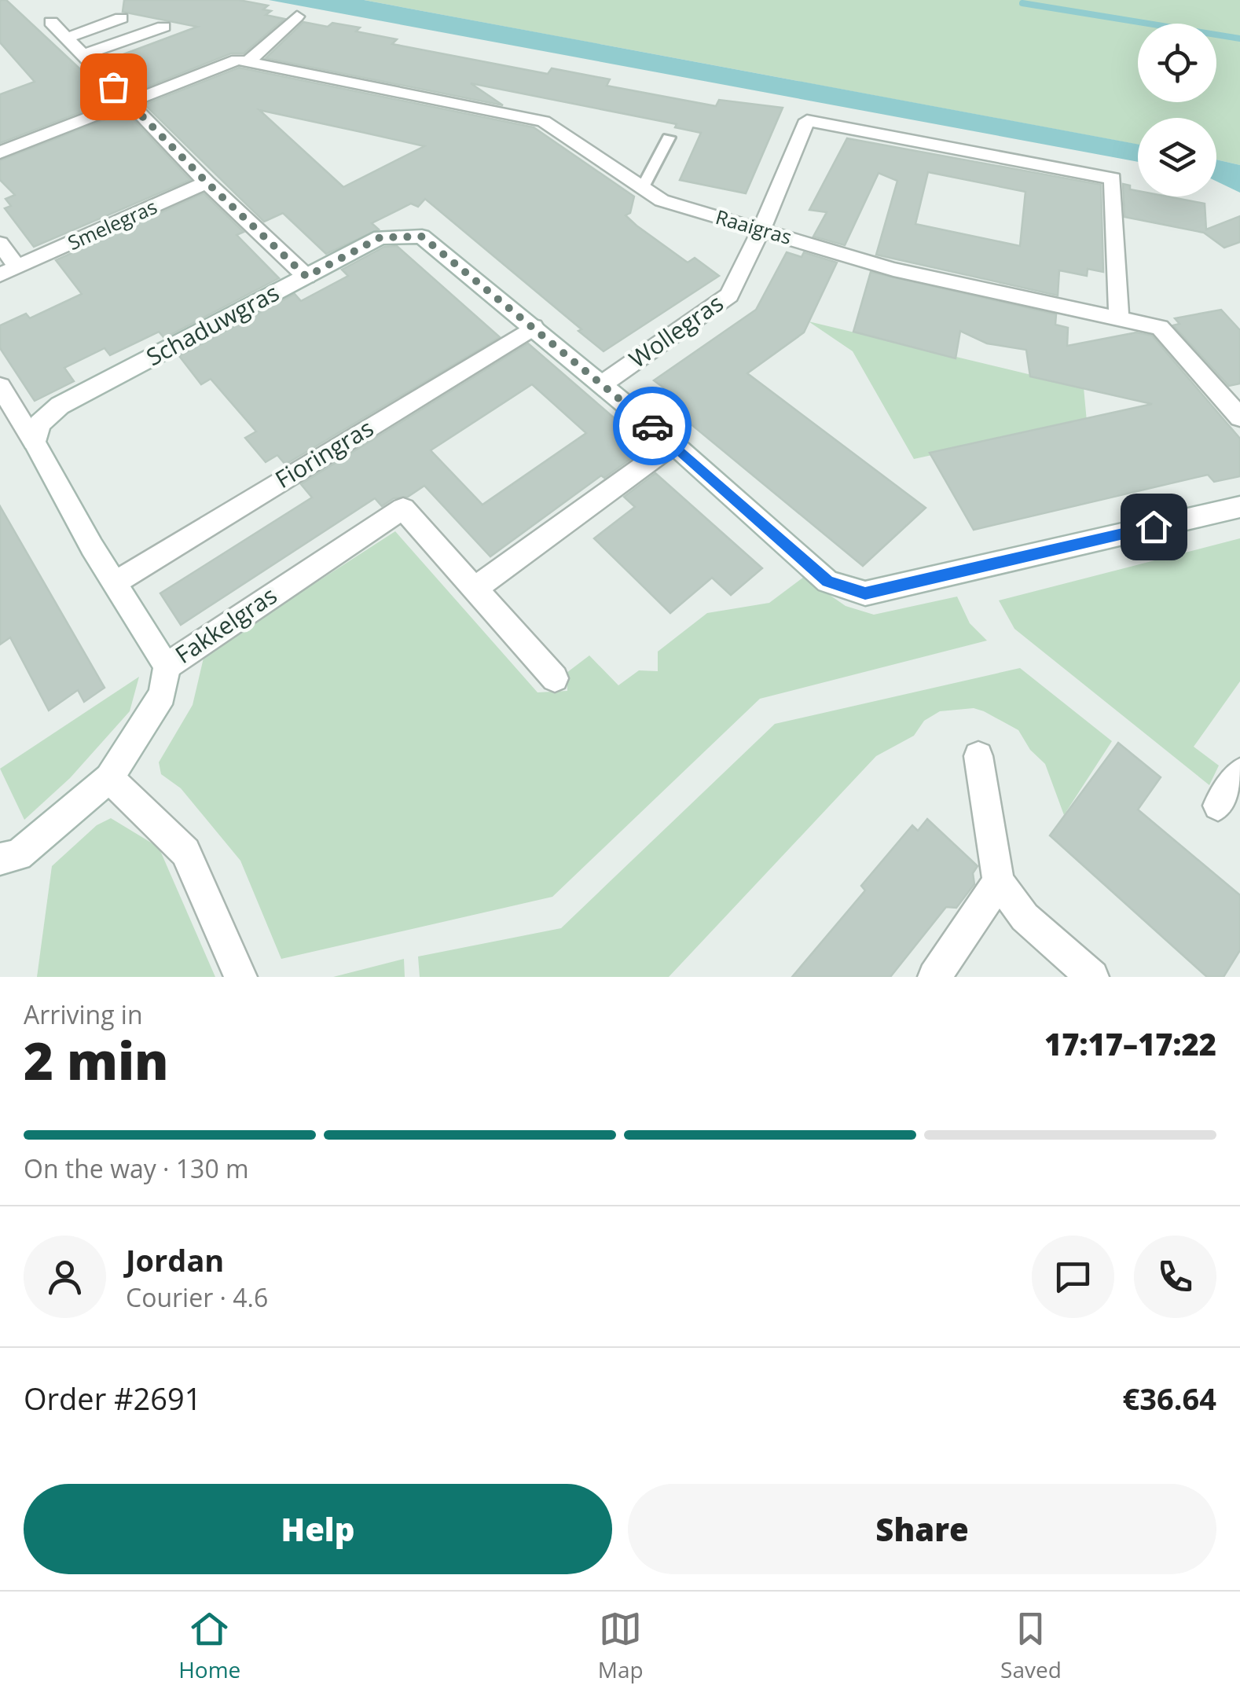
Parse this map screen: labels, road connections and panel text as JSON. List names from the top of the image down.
{
  "streets": {
    "street": [
      "Smelegras",
      "Raaigras",
      "Schaduwgras",
      "Wollegras",
      "Fioringras",
      "Fakkelgras"
    ]
  },
  "crossings": [
    ["Raaigras", "Wollegras"],
    ["Schaduwgras", "Wollegras"],
    ["Schaduwgras", "Fioringras"]
  ],
  "page": {
    "heading": ["2 min", "Arriving in", "17:17–17:22"],
    "panel": [
      "Jordan",
      "Courier · 4.6",
      "Order #2691",
      "€36.64"
    ],
    "bar": "On the way · 130 m",
    "buttons": ["Help", "Share"],
    "tabs": ["Home", "Map", "Saved"]
  }
}
